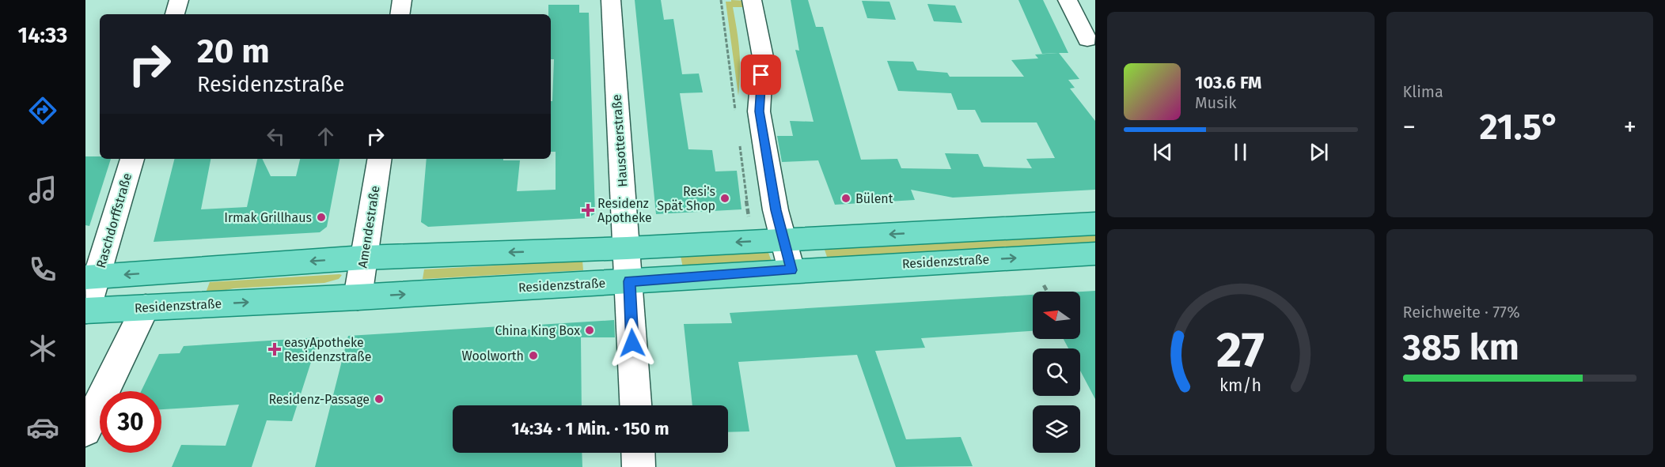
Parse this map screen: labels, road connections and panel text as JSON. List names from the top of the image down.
{
  "streets": {
    "main road": ["Residenzstraße"],
    "street": ["Hausotterstraße", "Raschdorffstraße", "Amendestraße"]
  },
  "crossings": [
    ["Hausotterstraße", "Residenzstraße"],
    ["Raschdorffstraße", "Residenzstraße"],
    ["Amendestraße", "Residenzstraße"]
  ],
  "places": {
    "other": [
      "Resi's Spät Shop",
      "Bülent",
      "Irmak Grillhaus",
      "China King Box",
      "Woolworth",
      "Residenz-Passage"
    ],
    "health": ["Residenz Apotheke", "easyApotheke Residenzstraße"]
  },
  "north": "left",
  "page": {
    "tabs": "14:33",
    "tile": [
      "Klima",
      ["Reichweite · 77%", "385 km"]
    ],
    "turn": ["20 m", "Residenzstraße"],
    "song": ["103.6 FM", "Musik"],
    "heat": ["−", "21.5°", "+"],
    "limit": "30",
    "trip": "14:34 · 1 Min. · 150 m",
    "gauge": ["27", "km/h"]
  }
}
